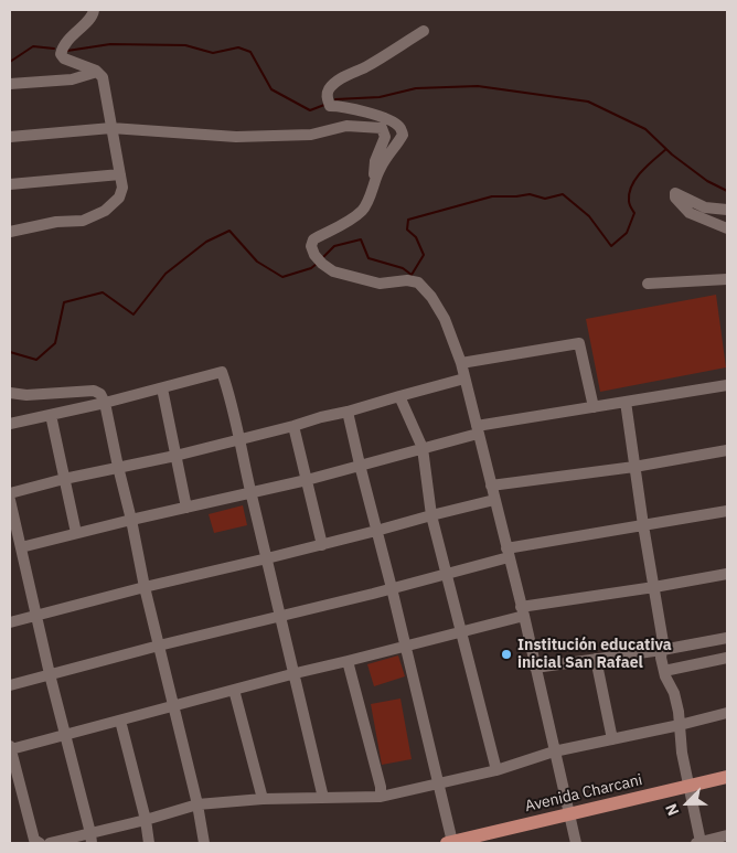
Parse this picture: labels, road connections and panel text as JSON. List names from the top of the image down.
{
  "streets": {
    "main road": ["Avenida Charcani"]
  },
  "places": ["Institución educativa inicial San Rafael"],
  "north": "bottom left"
}
